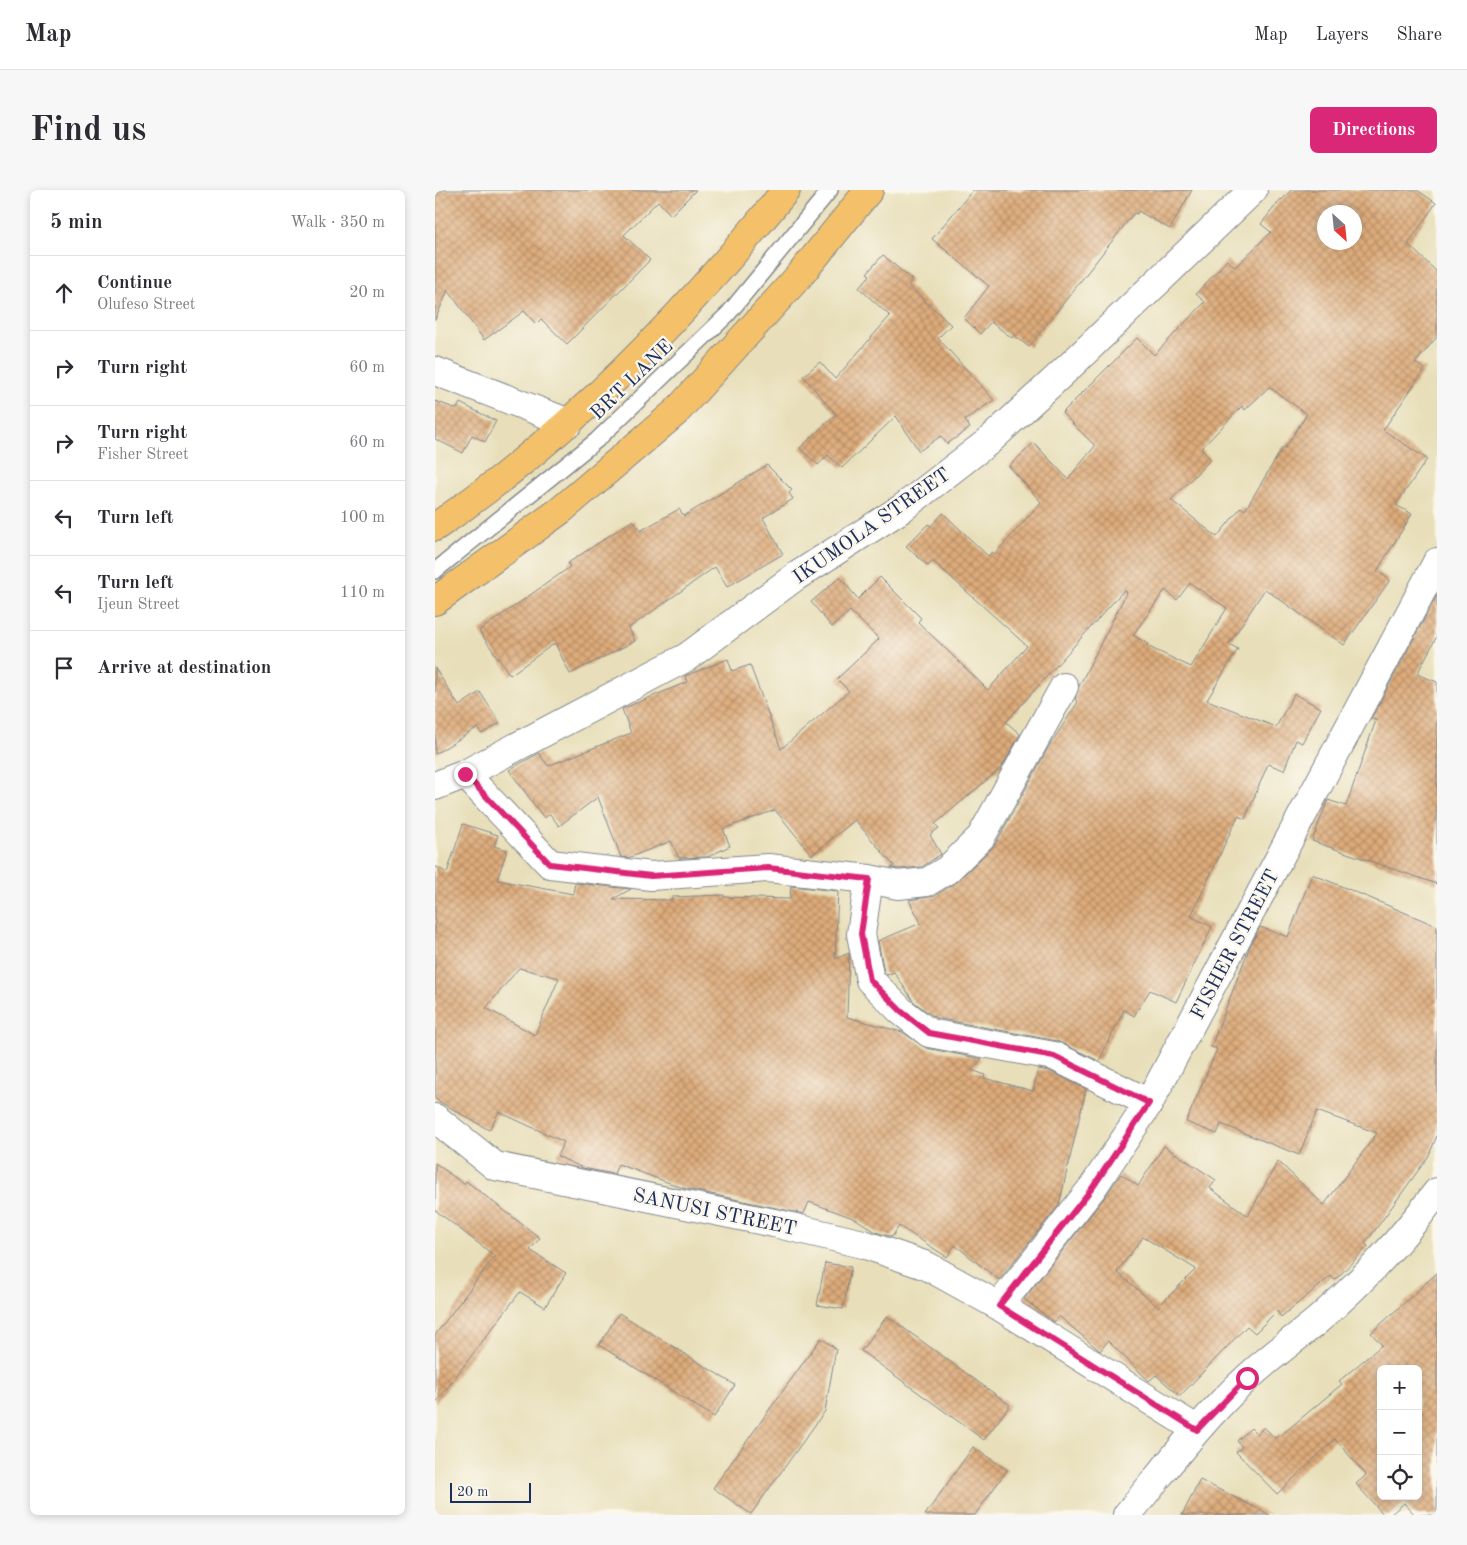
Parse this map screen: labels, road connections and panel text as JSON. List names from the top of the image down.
{
  "streets": {
    "street": ["IKUMOLA STREET", "FISHER STREET", "SANUSI STREET"],
    "lane": ["BRT LANE"]
  },
  "crossings": [
    ["FISHER STREET", "SANUSI STREET"]
  ],
  "scale_bar": "20 m",
  "north": "bottom right",
  "page": {
    "header": "Map",
    "nav": ["Map", "Layers", "Share"],
    "buttons": "Directions",
    "title": "Find us",
    "heading": ["5 min", "Walk · 350 m"],
    "list": [
      ["Continue", "Olufeso Street", "20 m"],
      ["Turn right", "60 m"],
      ["Turn right", "Fisher Street", "60 m"],
      ["Turn left", "100 m"],
      ["Turn left", "Ijeun Street", "110 m"],
      "Arrive at destination"
    ],
    "map_buttons": ["+", "−"],
    "scale": "20 m"
  }
}
